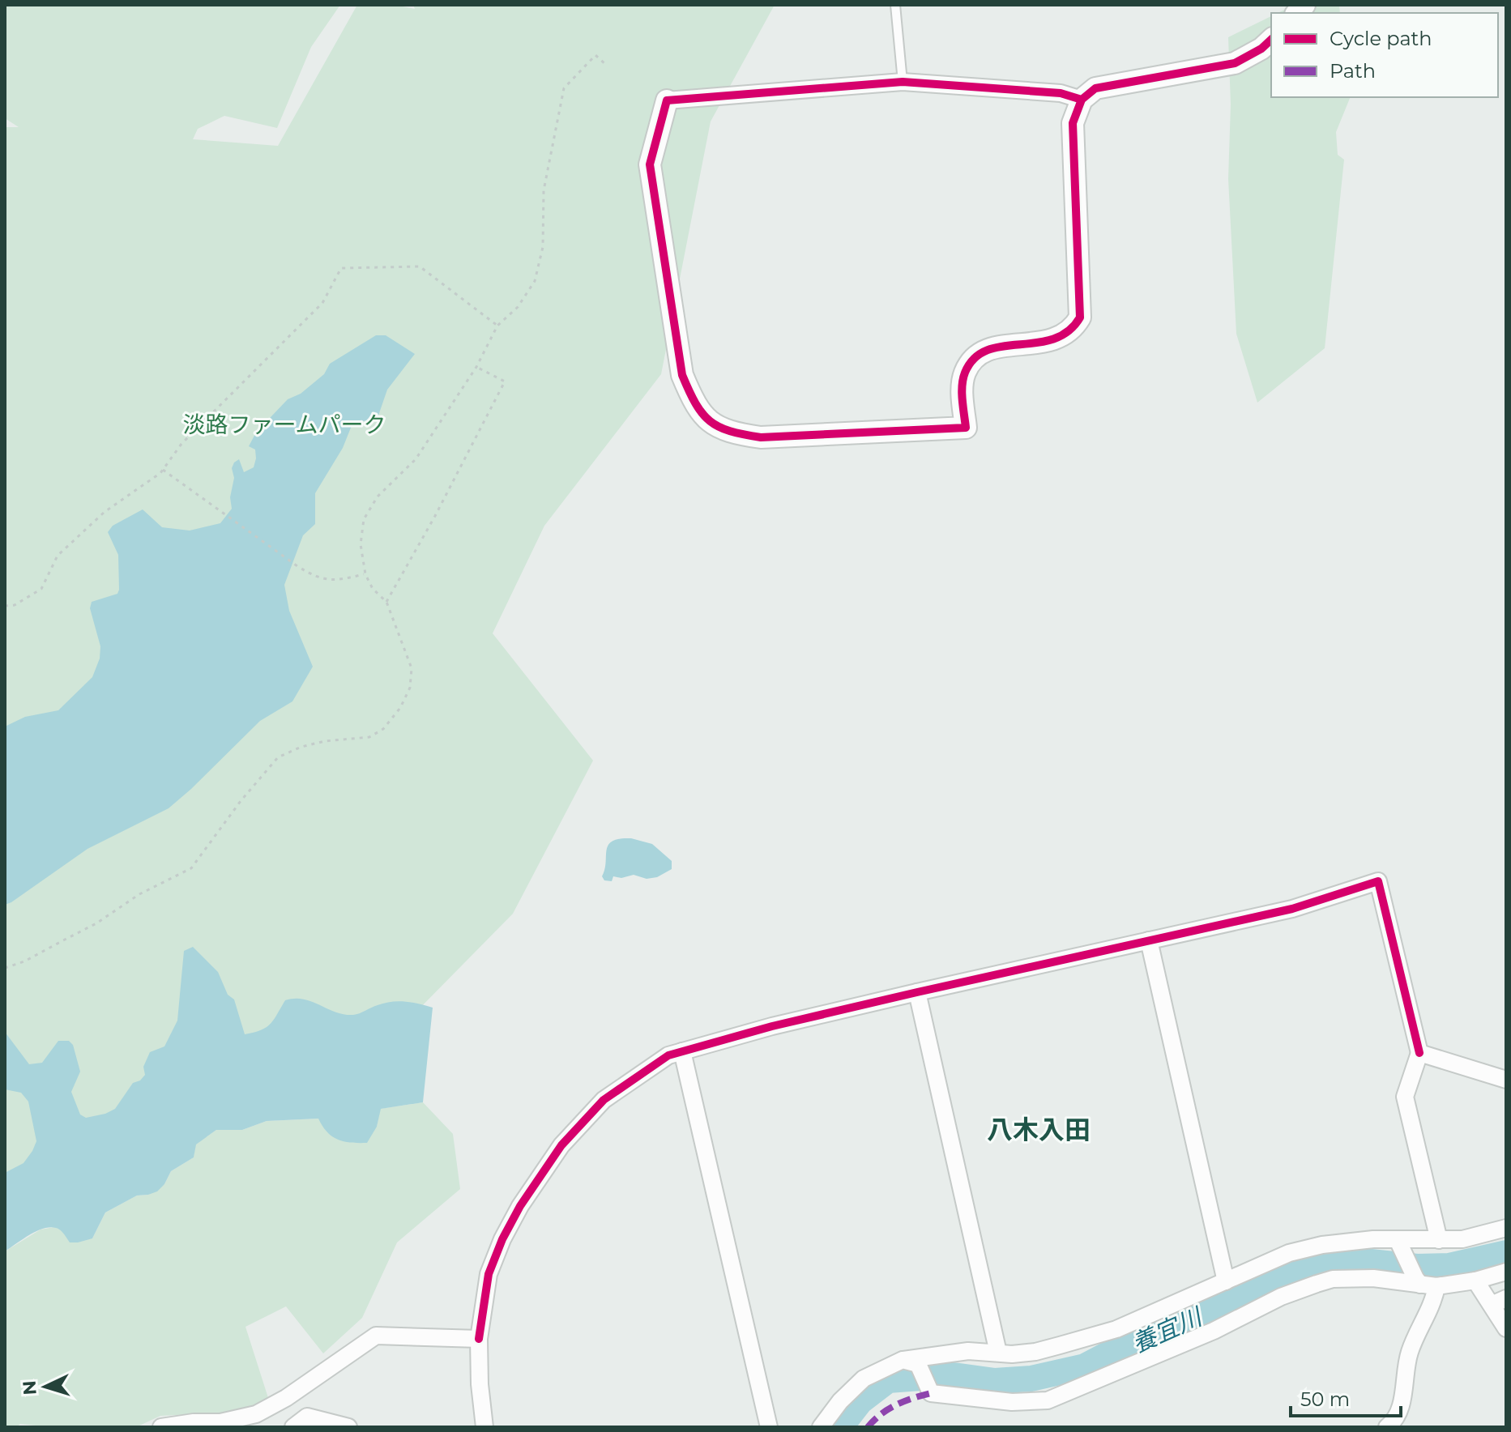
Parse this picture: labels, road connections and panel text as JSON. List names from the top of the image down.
{
  "districts": ["八木入田"],
  "water": ["養宜川"],
  "parks": ["淡路ファームパーク"],
  "legend": ["Cycle path", "Path"],
  "scale_bar": "50 m",
  "north": "left"
}
